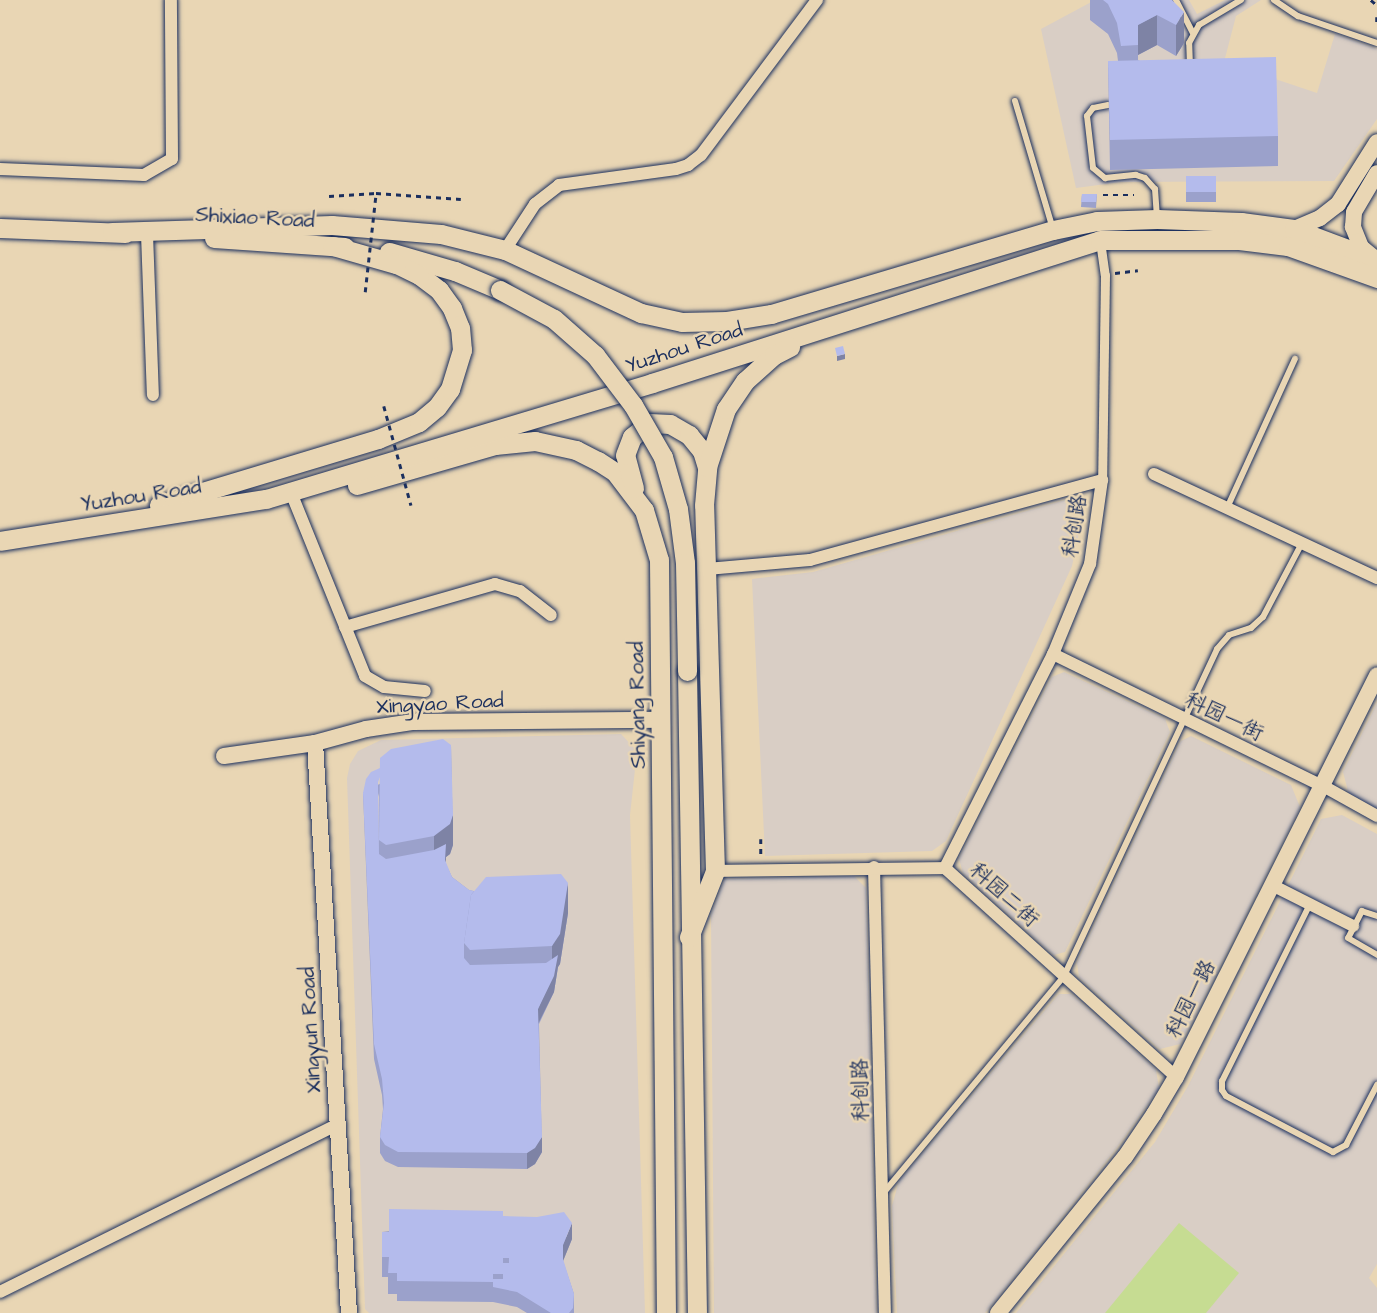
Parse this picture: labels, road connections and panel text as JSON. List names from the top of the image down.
{
  "streets": {
    "main road": ["Shixiao Road", "Yuzhou Road", "Shiyang Road"],
    "street": [
      "科创路",
      "Xingyao Road",
      "科园一街",
      "科园二街",
      "科园一路",
      "Xingyun Road"
    ]
  },
  "crossings": [
    ["Shixiao Road", "Yuzhou Road"],
    ["Yuzhou Road", "Shiyang Road"],
    ["科创路", "科园一街"],
    ["科创路", "科园二街"],
    ["Xingyao Road", "Shiyang Road"],
    ["Xingyao Road", "Xingyun Road"],
    ["科园一街", "科园一路"],
    ["科园二街", "科园一路"]
  ]
}
